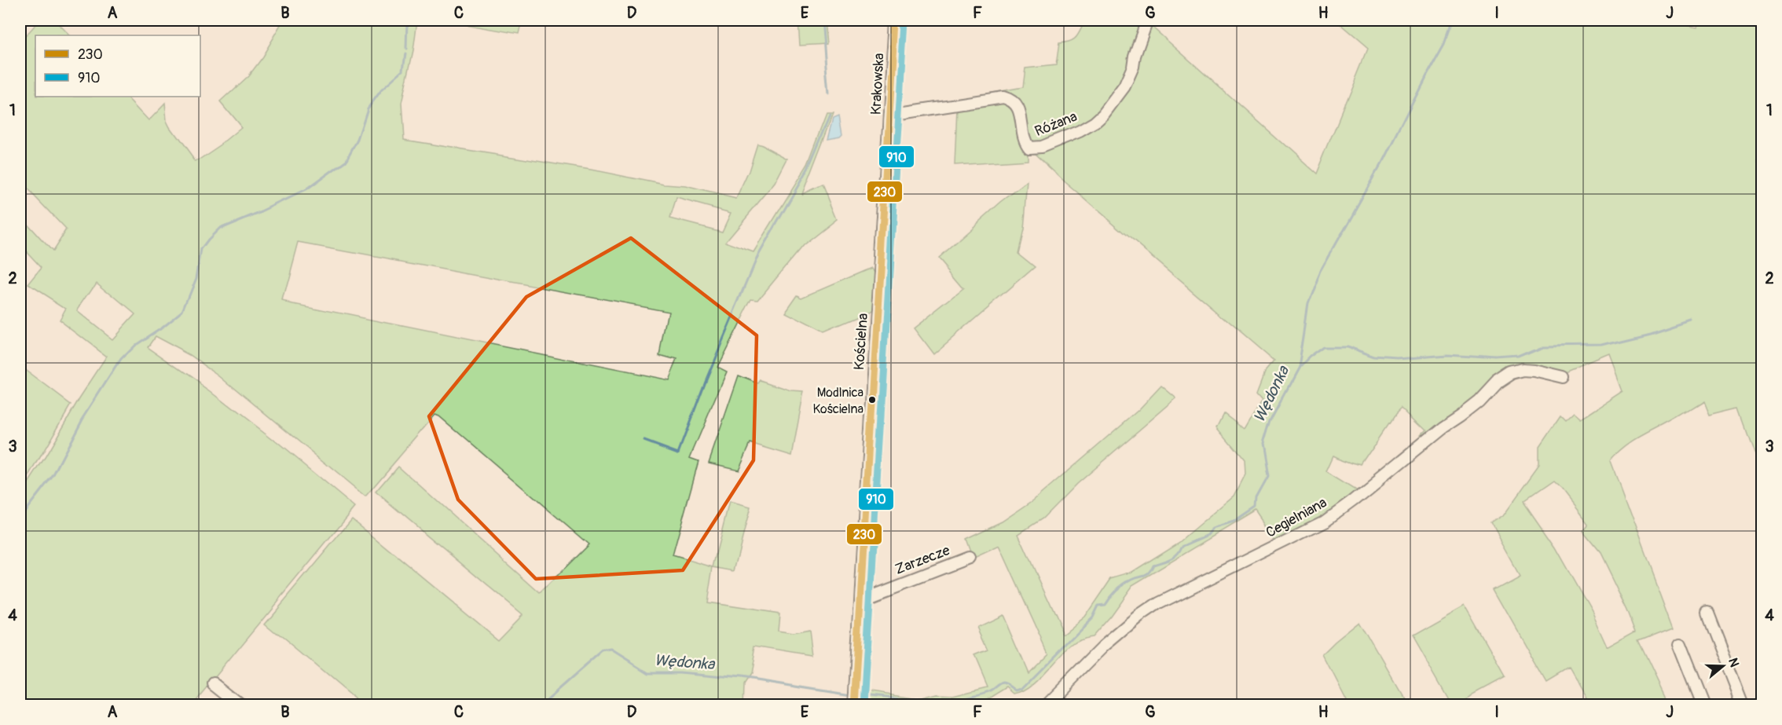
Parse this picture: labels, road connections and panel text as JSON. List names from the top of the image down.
{
  "streets": {
    "street": [
      "Krakowska",
      "Różana",
      "Kościelna",
      "Cegielniana",
      "Zarzecze"
    ]
  },
  "crossings": [
    ["Krakowska", "Różana"],
    ["Krakowska", "Kościelna"],
    ["Kościelna", "Zarzecze"]
  ],
  "water": ["Wędonka"],
  "places": ["Modlnica Kościelna"],
  "lines": ["transit line 230", "transit line 910"],
  "legend": ["230", "910"],
  "north": "right",
  "grid": {
    "columns": [
      "A",
      "B",
      "C",
      "D",
      "E",
      "F",
      "G",
      "H",
      "I",
      "J"
    ],
    "rows": [
      "1",
      "2",
      "3",
      "4"
    ]
  }
}
